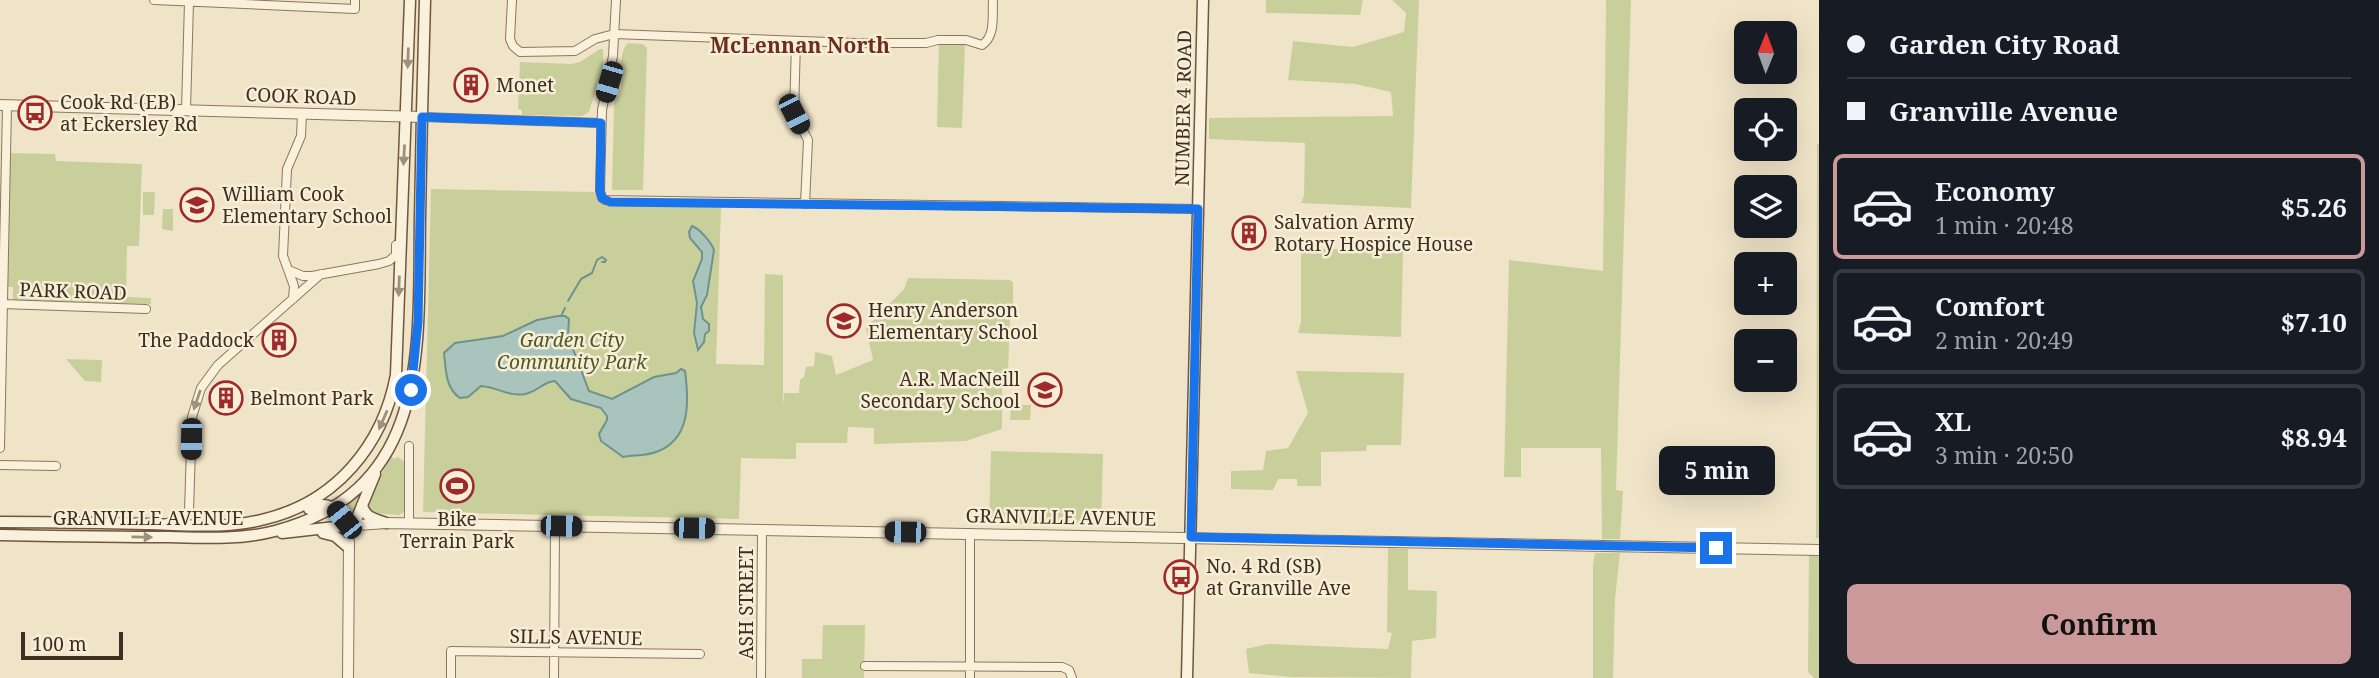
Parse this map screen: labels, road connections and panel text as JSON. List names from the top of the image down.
{
  "streets": {
    "main road": ["NUMBER 4 ROAD", "GRANVILLE AVENUE"],
    "street": [
      "COOK ROAD",
      "PARK ROAD",
      "ASH STREET",
      "SILLS AVENUE"
    ]
  },
  "crossings": [
    ["COOK ROAD", "GRANVILLE AVENUE"],
    ["NUMBER 4 ROAD", "GRANVILLE AVENUE"],
    ["GRANVILLE AVENUE", "ASH STREET"]
  ],
  "districts": ["McLennan North"],
  "parks": ["Garden City Community Park"],
  "places": {
    "building": [
      "Monet",
      "Salvation Army Rotary Hospice House",
      "The Paddock",
      "Belmont Park"
    ],
    "bus stop": ["Cook Rd (EB) at Eckersley Rd", "No. 4 Rd (SB) at Granville Ave"],
    "school or university": ["William Cook Elementary School", "Henry Anderson Elementary School", "A.R. MacNeill Secondary School"],
    "sports": ["Bike Terrain Park"]
  },
  "scale_bar": "100 m",
  "north": "top",
  "page": {
    "banner": ["Garden City Road", "Granville Avenue"],
    "map_buttons": ["+", "−"],
    "list": [
      {
        "name": "Economy",
        "note": "1 min · 20:48",
        "value": "$5.26"
      },
      {
        "name": "Comfort",
        "note": "2 min · 20:49",
        "value": "$7.10"
      },
      {
        "name": "XL",
        "note": "3 min · 20:50",
        "value": "$8.94"
      }
    ],
    "bubble": "5 min",
    "buttons": "Confirm",
    "scale": "100 m"
  }
}
